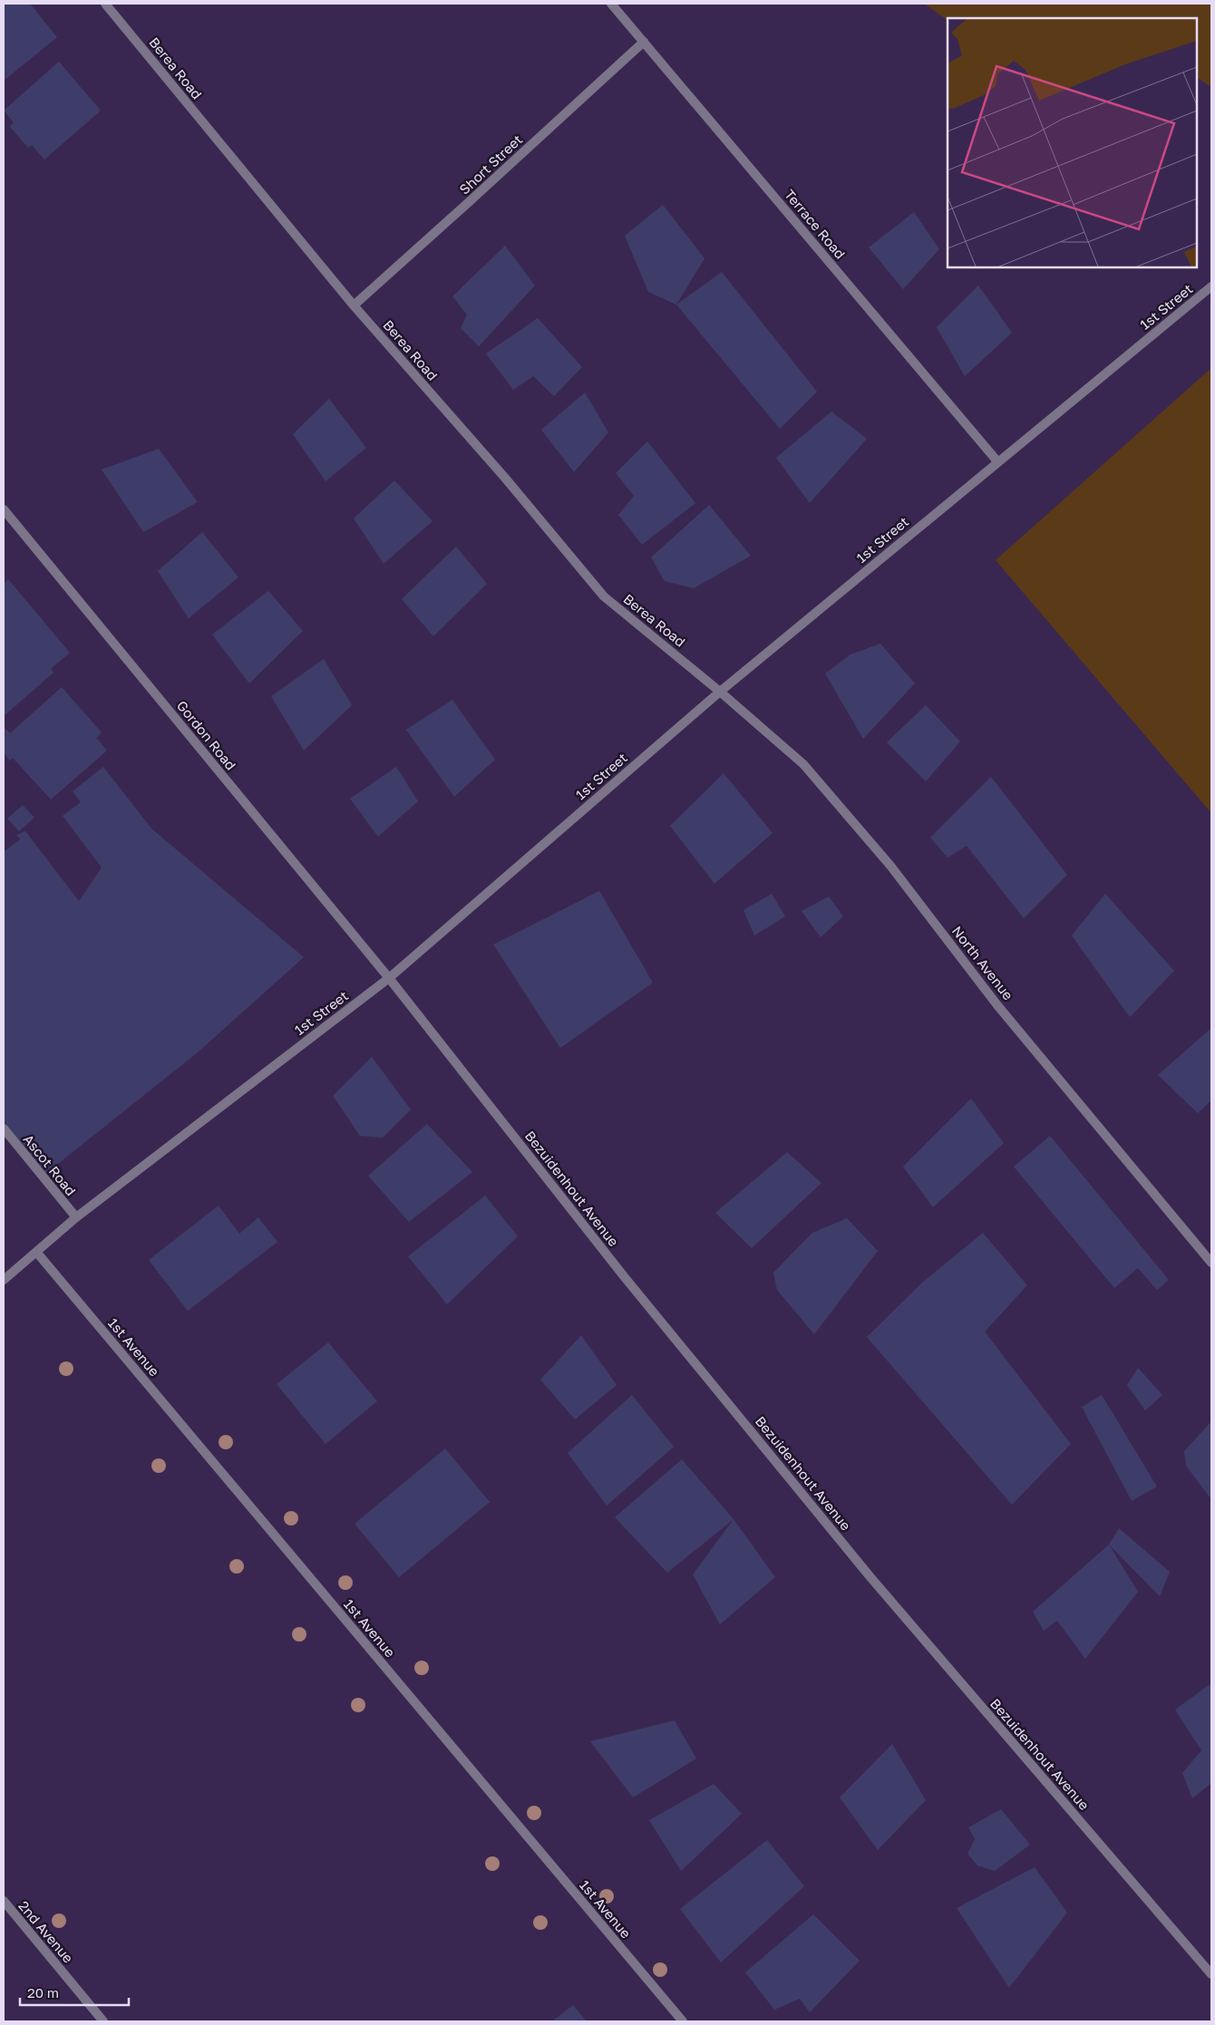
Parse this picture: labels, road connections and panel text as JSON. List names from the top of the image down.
{
  "streets": {
    "street": [
      "Berea Road",
      "Short Street",
      "Terrace Road",
      "1st Street",
      "Gordon Road",
      "North Avenue",
      "Ascot Road",
      "Bezuidenhout Avenue",
      "1st Avenue",
      "2nd Avenue"
    ]
  },
  "crossings": [
    ["Berea Road", "Short Street"],
    ["Berea Road", "1st Street"],
    ["Berea Road", "North Avenue"],
    ["Short Street", "Terrace Road"],
    ["Terrace Road", "1st Street"],
    ["1st Street", "Gordon Road"],
    ["1st Street", "North Avenue"],
    ["1st Street", "Ascot Road"],
    ["1st Street", "Bezuidenhout Avenue"],
    ["1st Street", "1st Avenue"],
    ["Gordon Road", "Bezuidenhout Avenue"]
  ],
  "scale_bar": "20 m"
}
